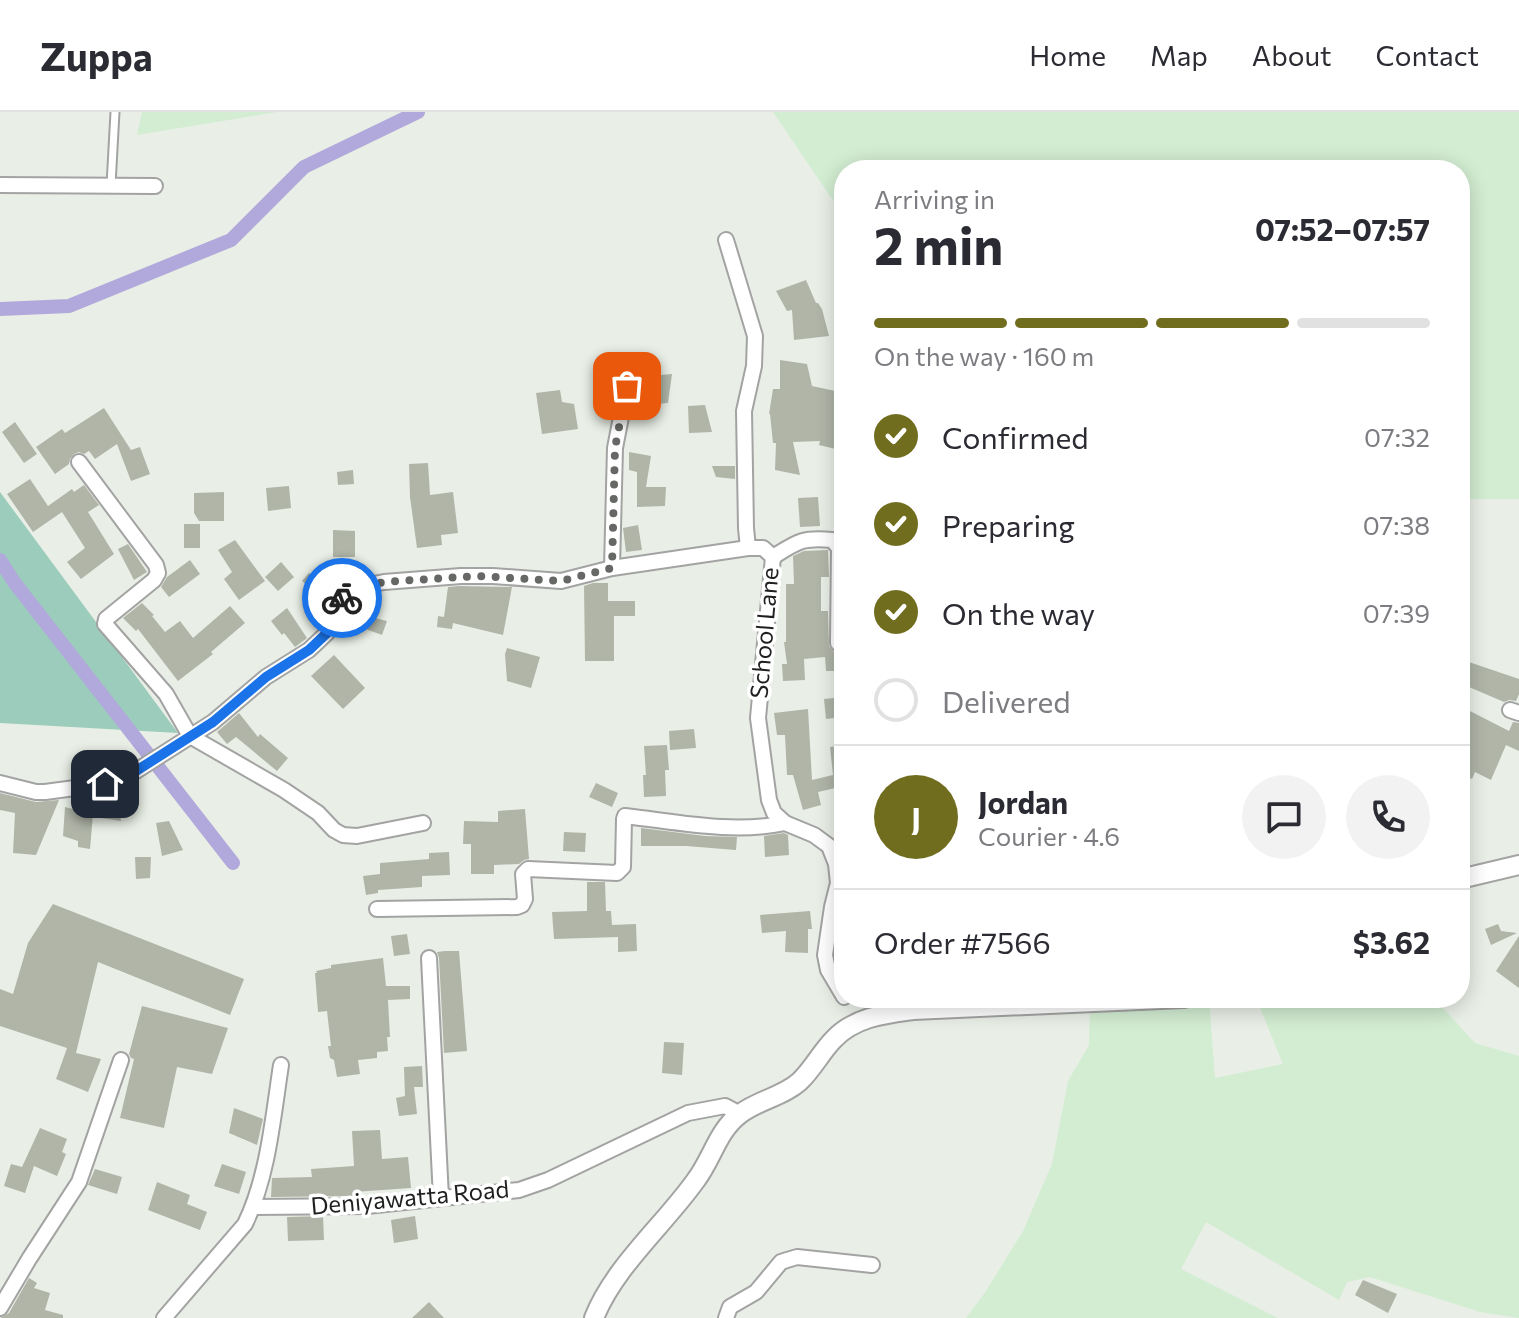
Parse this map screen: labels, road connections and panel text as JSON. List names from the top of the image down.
{
  "streets": {
    "street": ["School Lane", "Deniyawatta Road"]
  },
  "page": {
    "header": "Zuppa",
    "nav": [
      "Home",
      "Map",
      "About",
      "Contact"
    ],
    "heading": ["2 min", "Arriving in", "07:52–07:57"],
    "panel": [
      "Jordan",
      "Courier · 4.6",
      "Order #7566",
      "$3.62"
    ],
    "bar": "On the way · 160 m",
    "list": [
      ["Confirmed", "07:32"],
      ["Preparing", "07:38"],
      ["On the way", "07:39"],
      "Delivered"
    ],
    "round": "J"
  }
}
